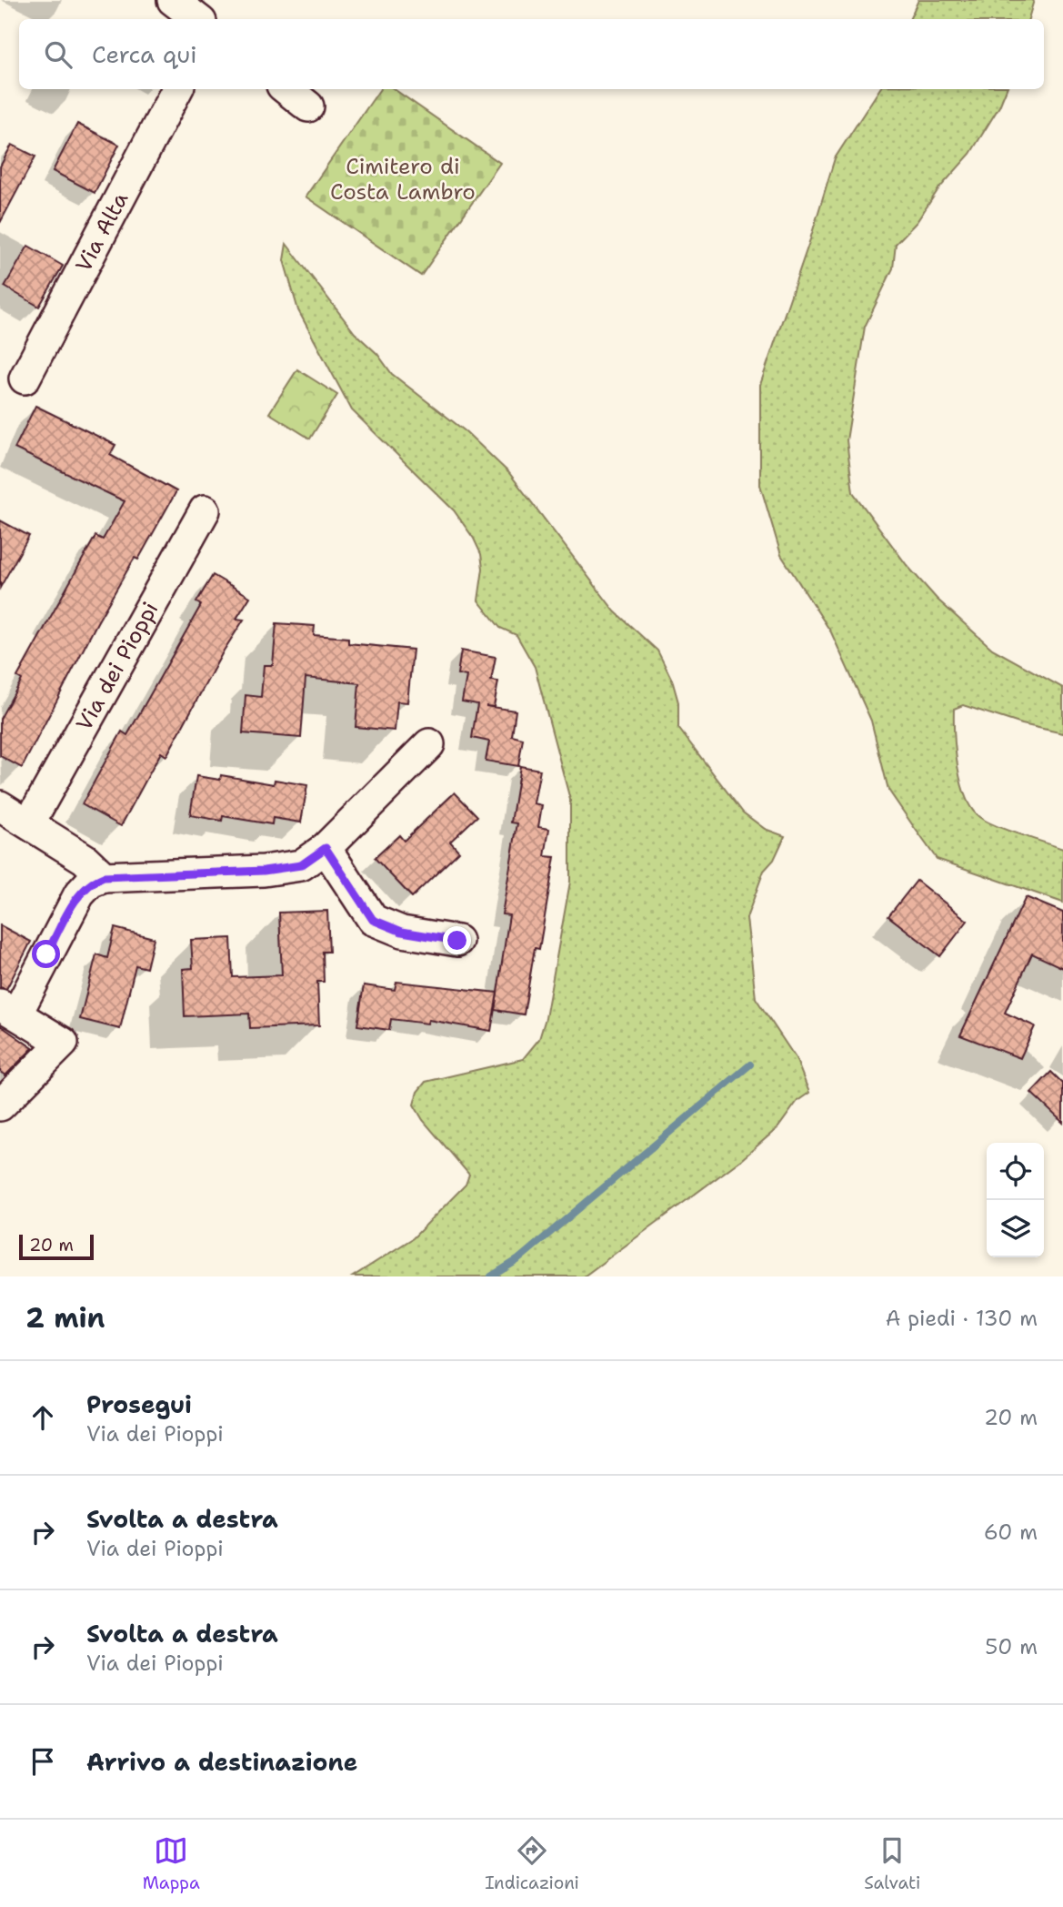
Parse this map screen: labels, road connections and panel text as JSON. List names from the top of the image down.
{
  "streets": {
    "street": ["Via Alta", "Via dei Pioppi"]
  },
  "parks": ["Cimitero di Costa Lambro"],
  "scale_bar": "20 m",
  "page": {
    "search": "Cerca qui",
    "scale": "20 m",
    "heading": ["2 min", "A piedi · 130 m"],
    "list": [
      ["Prosegui", "Via dei Pioppi", "20 m"],
      ["Svolta a destra", "Via dei Pioppi", "60 m"],
      ["Svolta a destra", "Via dei Pioppi", "50 m"],
      "Arrivo a destinazione"
    ],
    "nav": ["Mappa", "Indicazioni", "Salvati"]
  }
}
